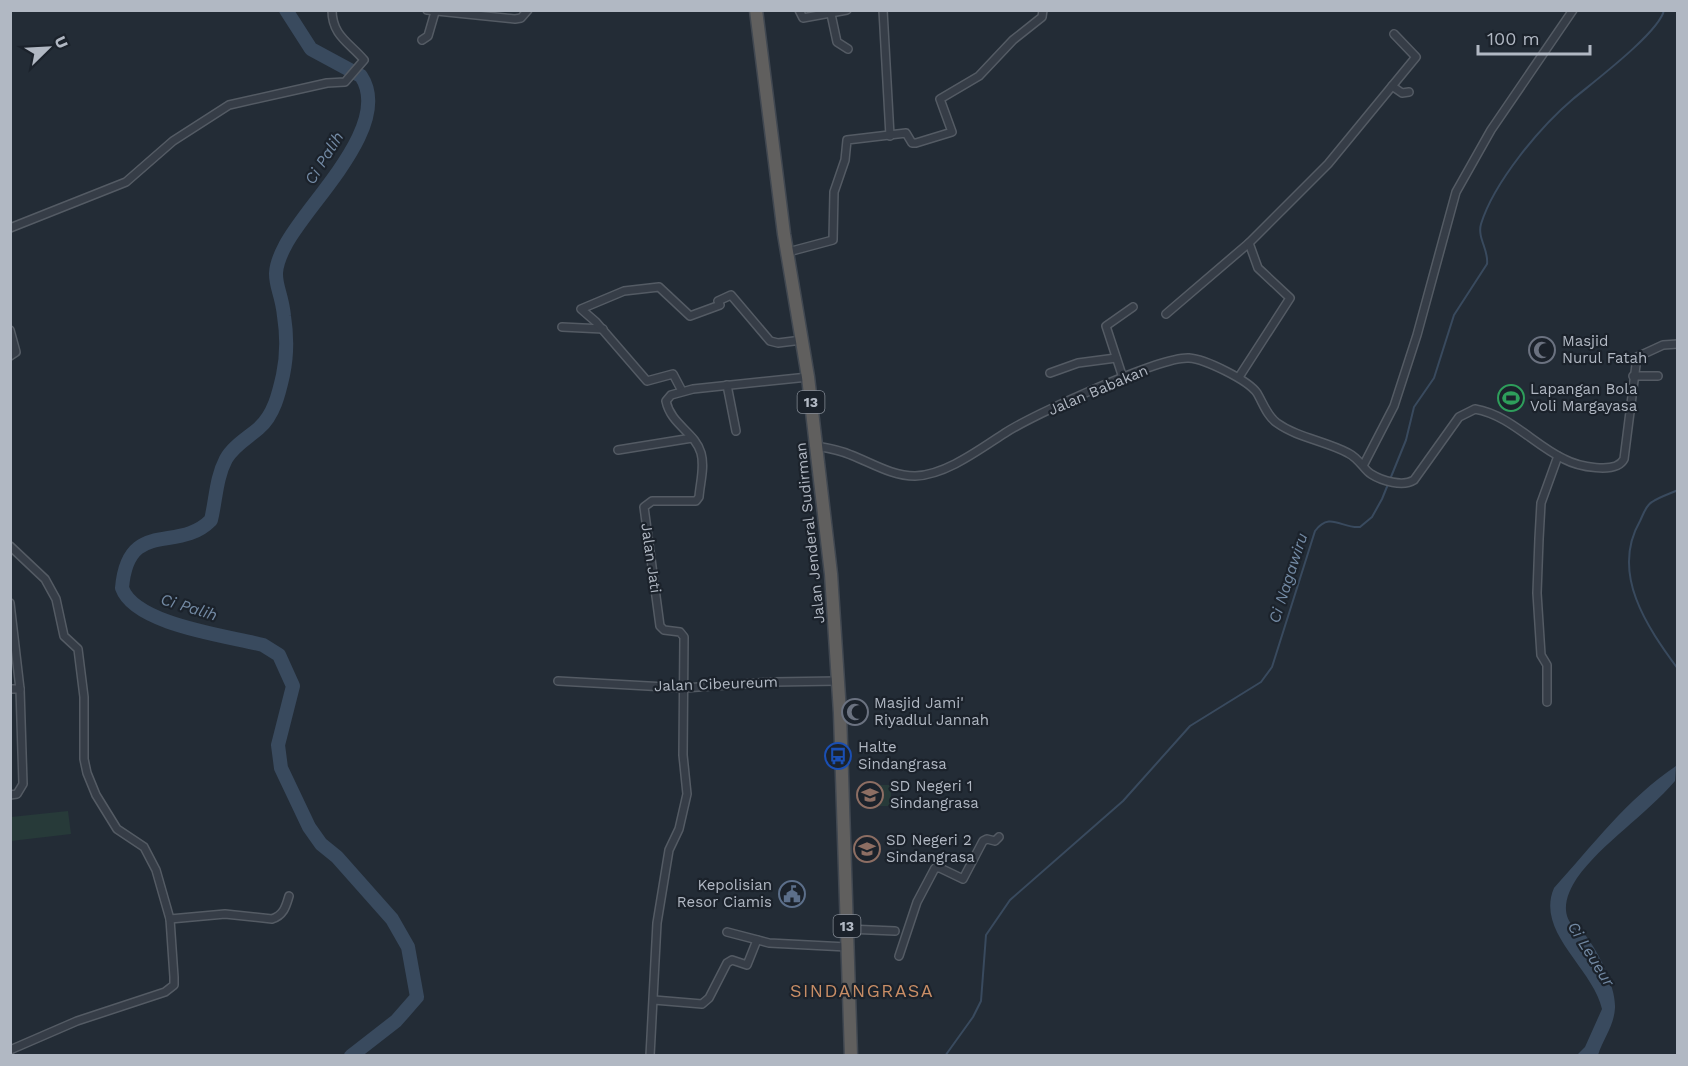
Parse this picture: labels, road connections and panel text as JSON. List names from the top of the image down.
{
  "streets": {
    "highway": ["13", "Jalan Jenderal Sudirman"],
    "street": ["Jalan Babakan", "Jalan Jati", "Jalan Cibeureum"]
  },
  "crossings": [
    ["Jalan Babakan", "Jalan Jenderal Sudirman"],
    ["Jalan Jenderal Sudirman", "Jalan Cibeureum"],
    ["Jalan Jati", "Jalan Cibeureum"]
  ],
  "districts": ["SINDANGRASA"],
  "water": ["Ci Palih", "Ci Nagawiru", "Ci Leueur"],
  "places": {
    "mosque": ["Masjid Nurul Fatah", "Masjid Jami' Riyadlul Jannah"],
    "sports": ["Lapangan Bola Voli Margayasa"],
    "bus stop": ["Halte Sindangrasa"],
    "school or university": ["SD Negeri 1 Sindangrasa", "SD Negeri 2 Sindangrasa"],
    "public building": ["Kepolisian Resor Ciamis"]
  },
  "scale_bar": "100 m",
  "north": "top right"
}
